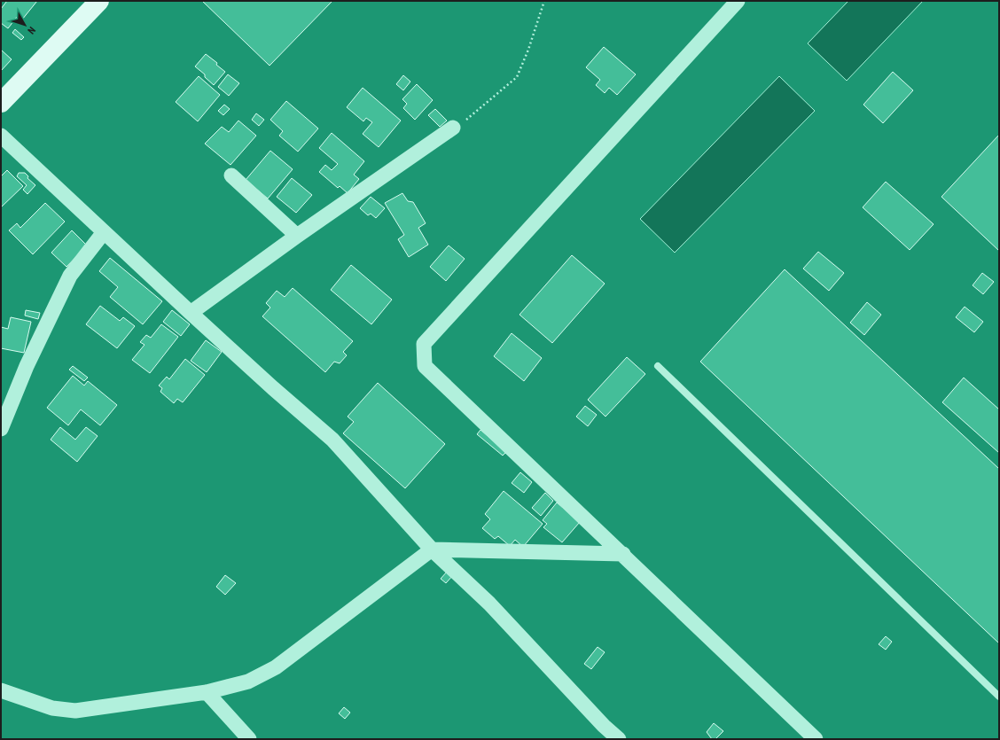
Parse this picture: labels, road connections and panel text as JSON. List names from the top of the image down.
{
  "north": "bottom right"
}
